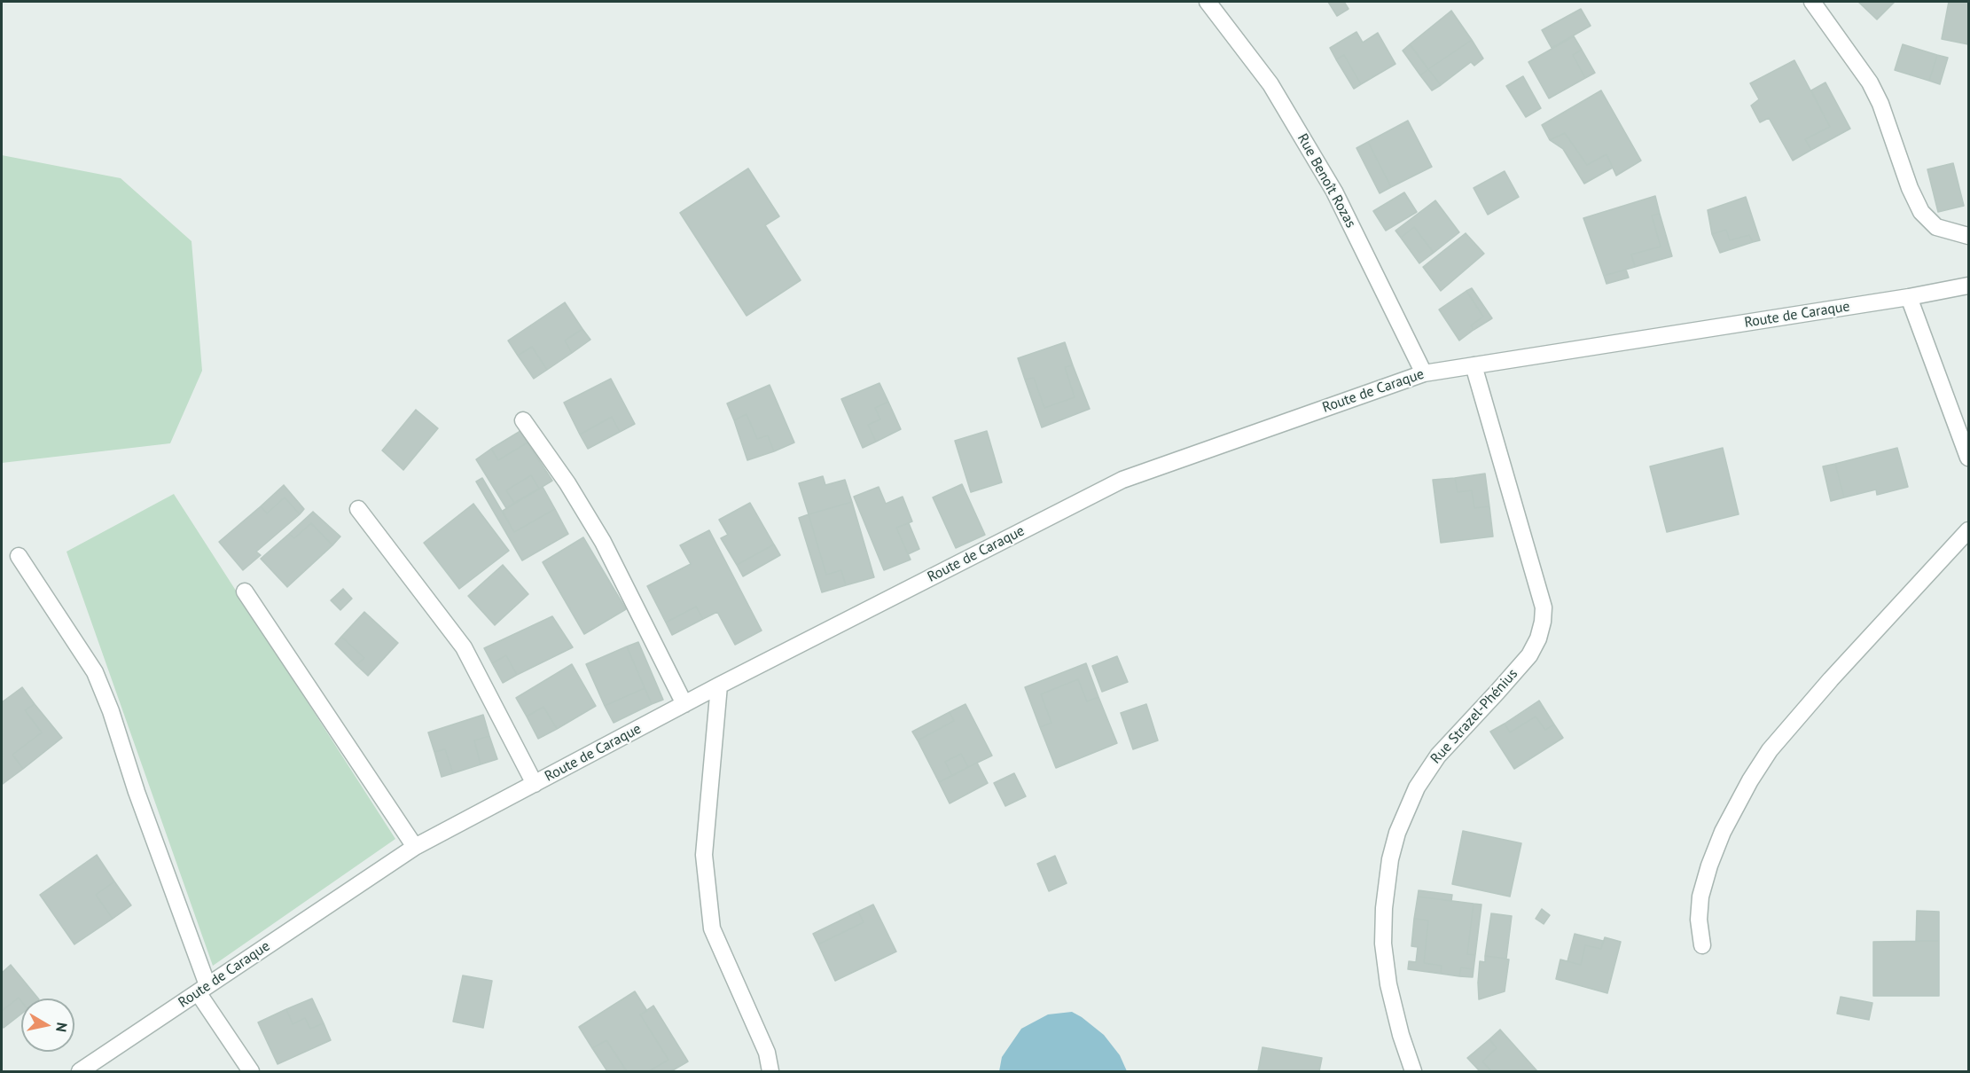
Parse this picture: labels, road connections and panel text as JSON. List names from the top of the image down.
{
  "streets": {
    "street": ["Rue Benoît Rozas", "Route de Caraque", "Rue Strazel-Phénius"]
  },
  "crossings": [
    ["Rue Benoît Rozas", "Route de Caraque"],
    ["Route de Caraque", "Rue Strazel-Phénius"]
  ],
  "north": "right"
}
